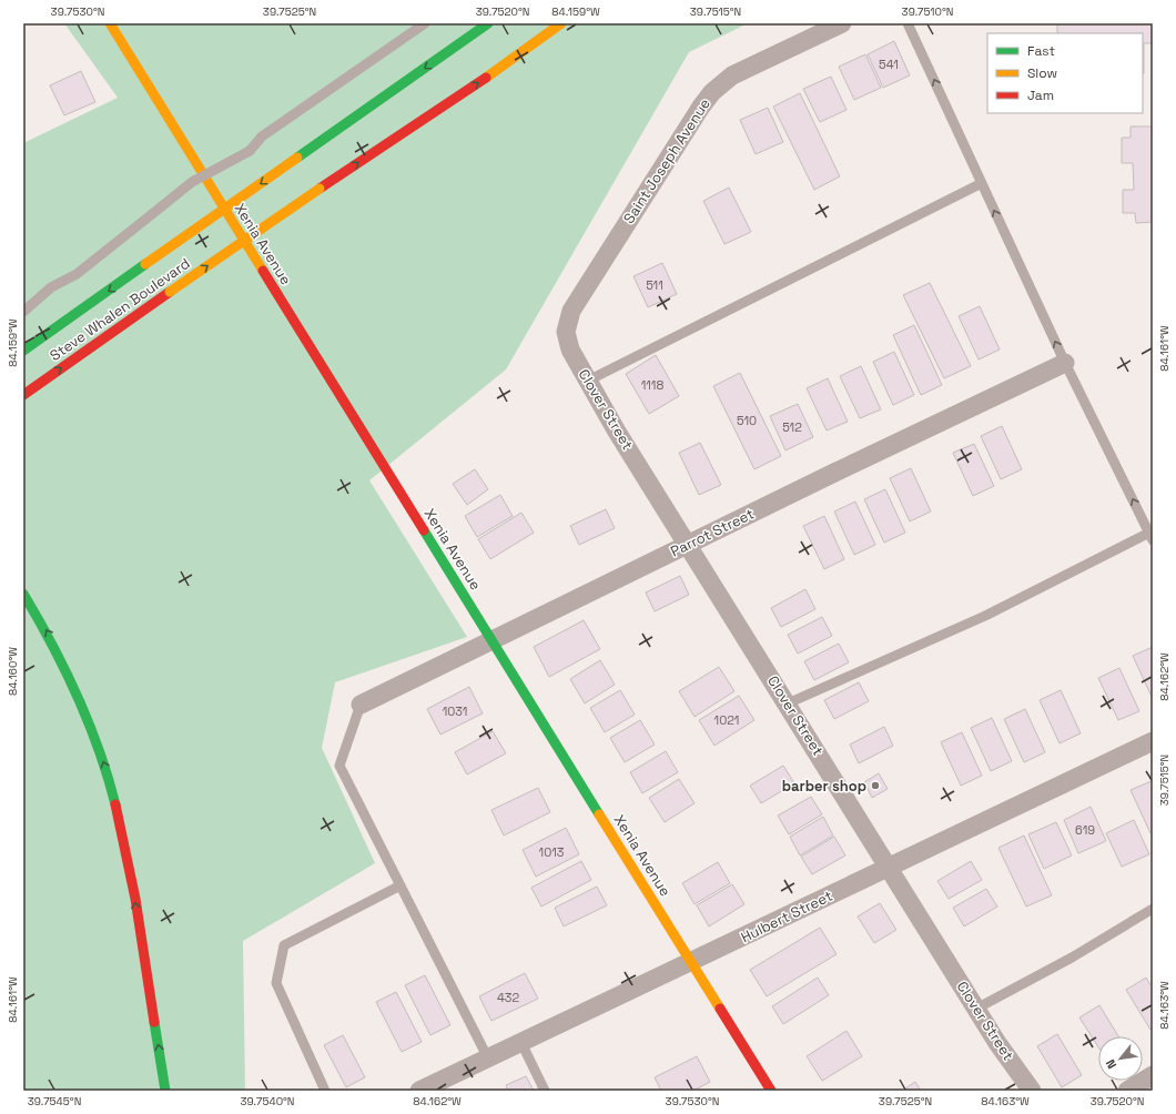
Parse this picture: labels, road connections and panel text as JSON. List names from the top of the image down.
{
  "streets": {
    "main road": ["Xenia Avenue", "Steve Whalen Boulevard"],
    "street": [
      "Saint Joseph Avenue",
      "Clover Street",
      "Parrot Street",
      "Hulbert Street"
    ]
  },
  "crossings": [
    ["Saint Joseph Avenue", "Clover Street"],
    ["Xenia Avenue", "Parrot Street"],
    ["Xenia Avenue", "Hulbert Street"],
    ["Clover Street", "Parrot Street"],
    ["Clover Street", "Hulbert Street"]
  ],
  "places": ["barber shop"],
  "house_numbers": [
    "541",
    "511",
    "1118",
    "510",
    "512",
    "1031",
    "1021",
    "619",
    "1013",
    "432"
  ],
  "legend": ["Fast", "Slow", "Jam"],
  "north": "bottom left",
  "coordinates": [
    "39.7530°N",
    "39.7525°N",
    "39.7520°N",
    "84.159°W",
    "39.7515°N",
    "39.7510°N",
    "84.161°W",
    "84.160°W",
    "84.162°W",
    "84.163°W",
    "39.7545°N",
    "39.7540°N"
  ]
}
